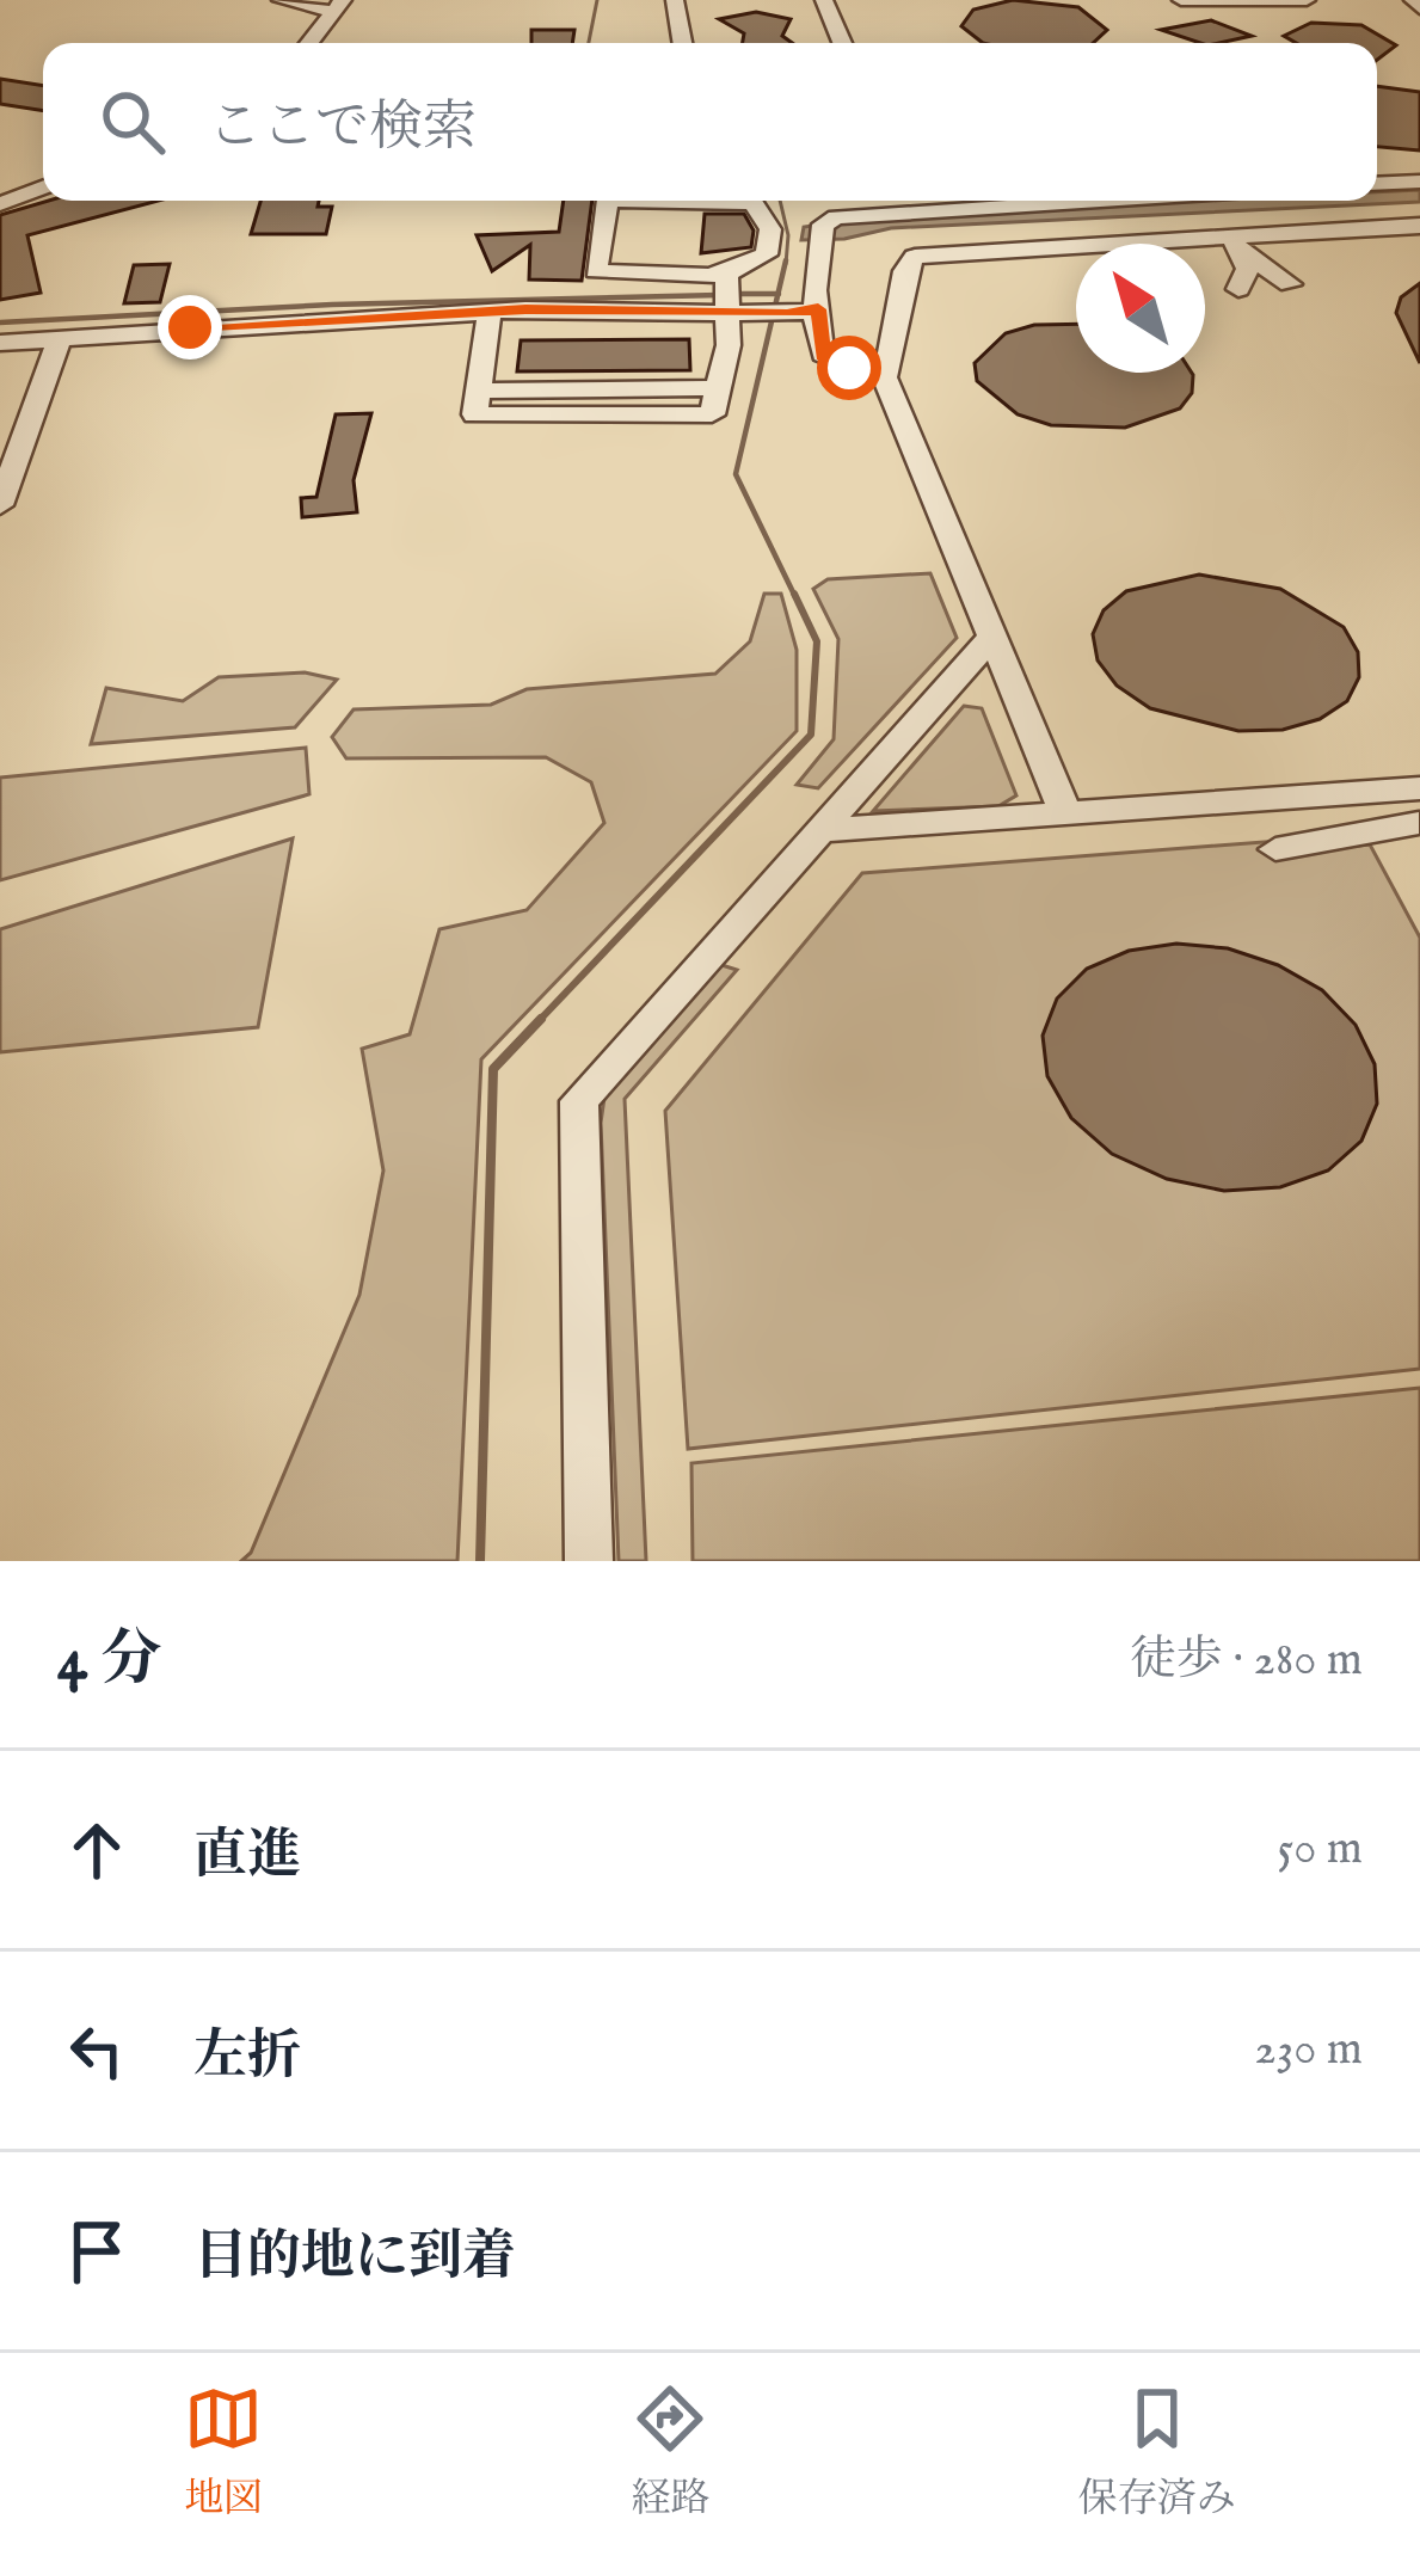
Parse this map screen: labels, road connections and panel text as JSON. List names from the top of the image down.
{
  "north": "top left",
  "page": {
    "search": "ここで検索",
    "heading": ["4 分", "徒歩 · 280 m"],
    "list": [
      ["直進", "50 m"],
      ["左折", "230 m"],
      "目的地に到着"
    ],
    "nav": ["地図", "経路", "保存済み"]
  }
}
